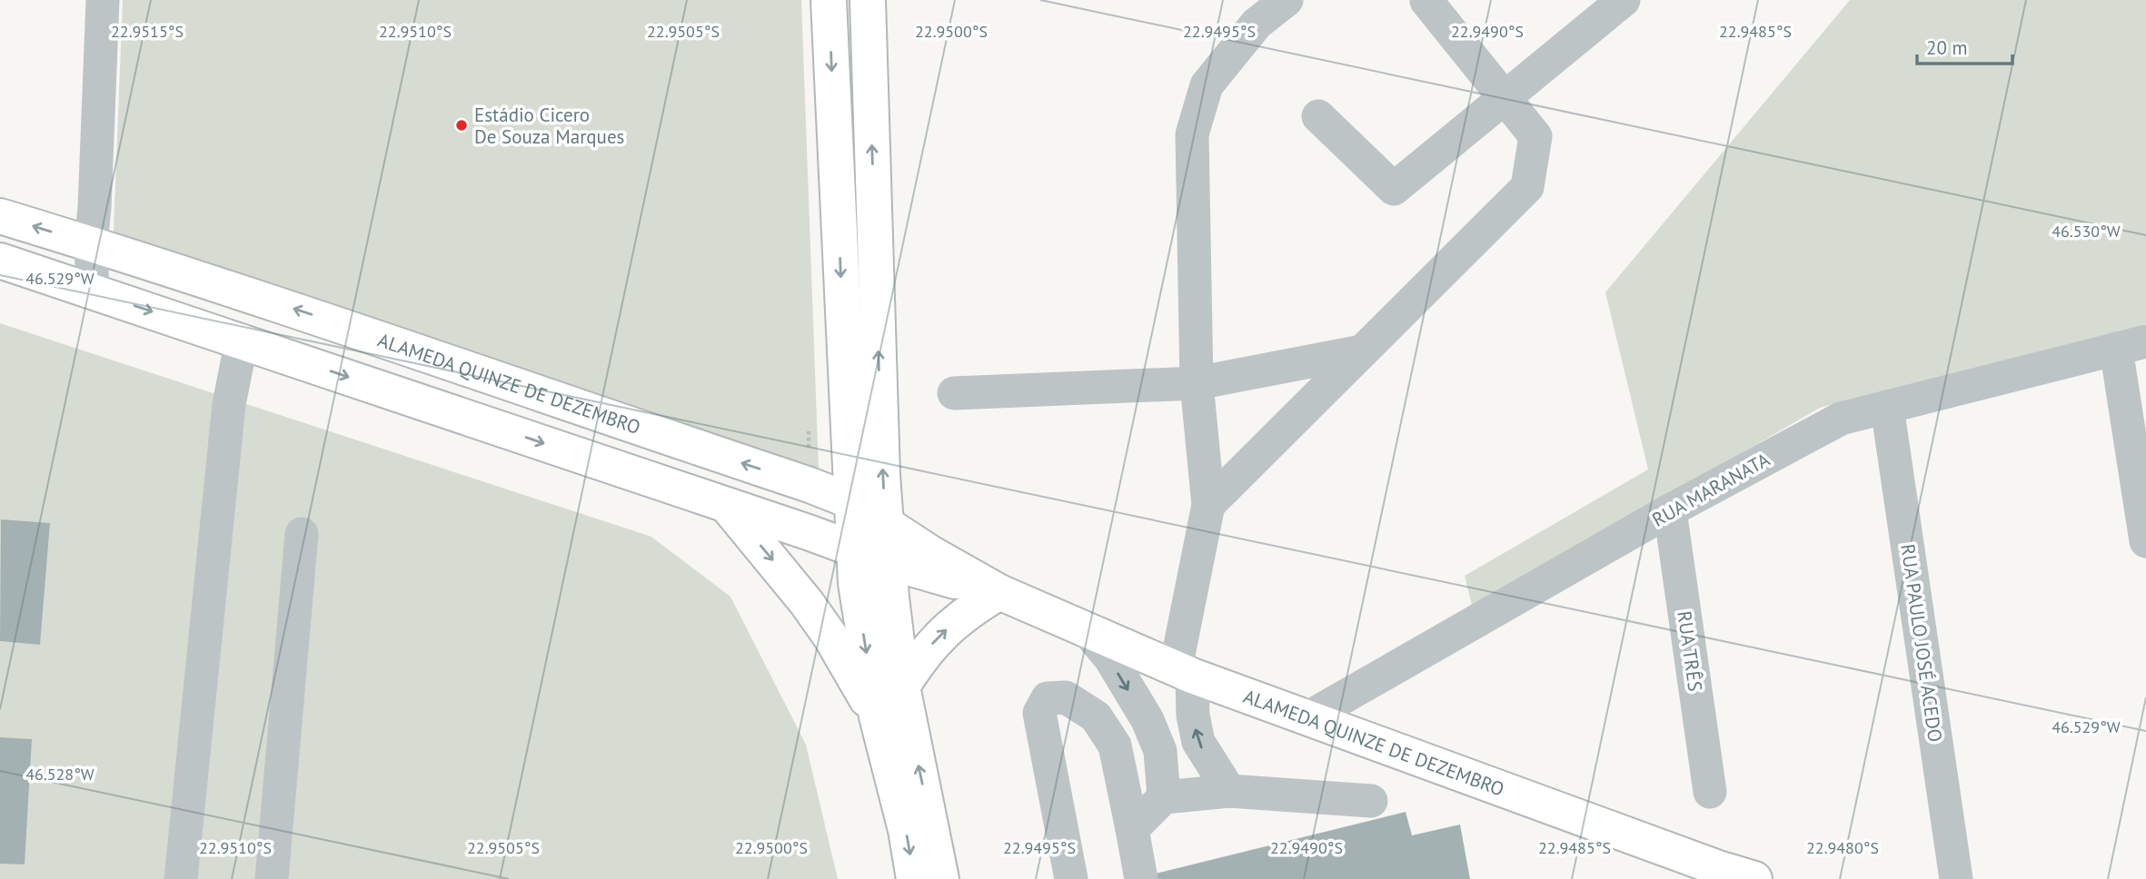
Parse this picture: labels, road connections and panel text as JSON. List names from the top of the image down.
{
  "streets": {
    "main road": ["ALAMEDA QUINZE DE DEZEMBRO"],
    "street": ["RUA MARANATA", "RUA PAULO JOSÉ ACEDO", "RUA TRÊS"]
  },
  "crossings": [
    ["ALAMEDA QUINZE DE DEZEMBRO", "RUA MARANATA"],
    ["RUA MARANATA", "RUA PAULO JOSÉ ACEDO"],
    ["RUA MARANATA", "RUA TRÊS"]
  ],
  "places": ["Estádio Cicero De Souza Marques"],
  "scale_bar": "20 m",
  "coordinates": [
    "22.9515°S",
    "22.9510°S",
    "22.9505°S",
    "22.9500°S",
    "22.9495°S",
    "22.9490°S",
    "22.9485°S",
    "46.530°W",
    "46.529°W",
    "46.528°W",
    "22.9480°S"
  ]
}
